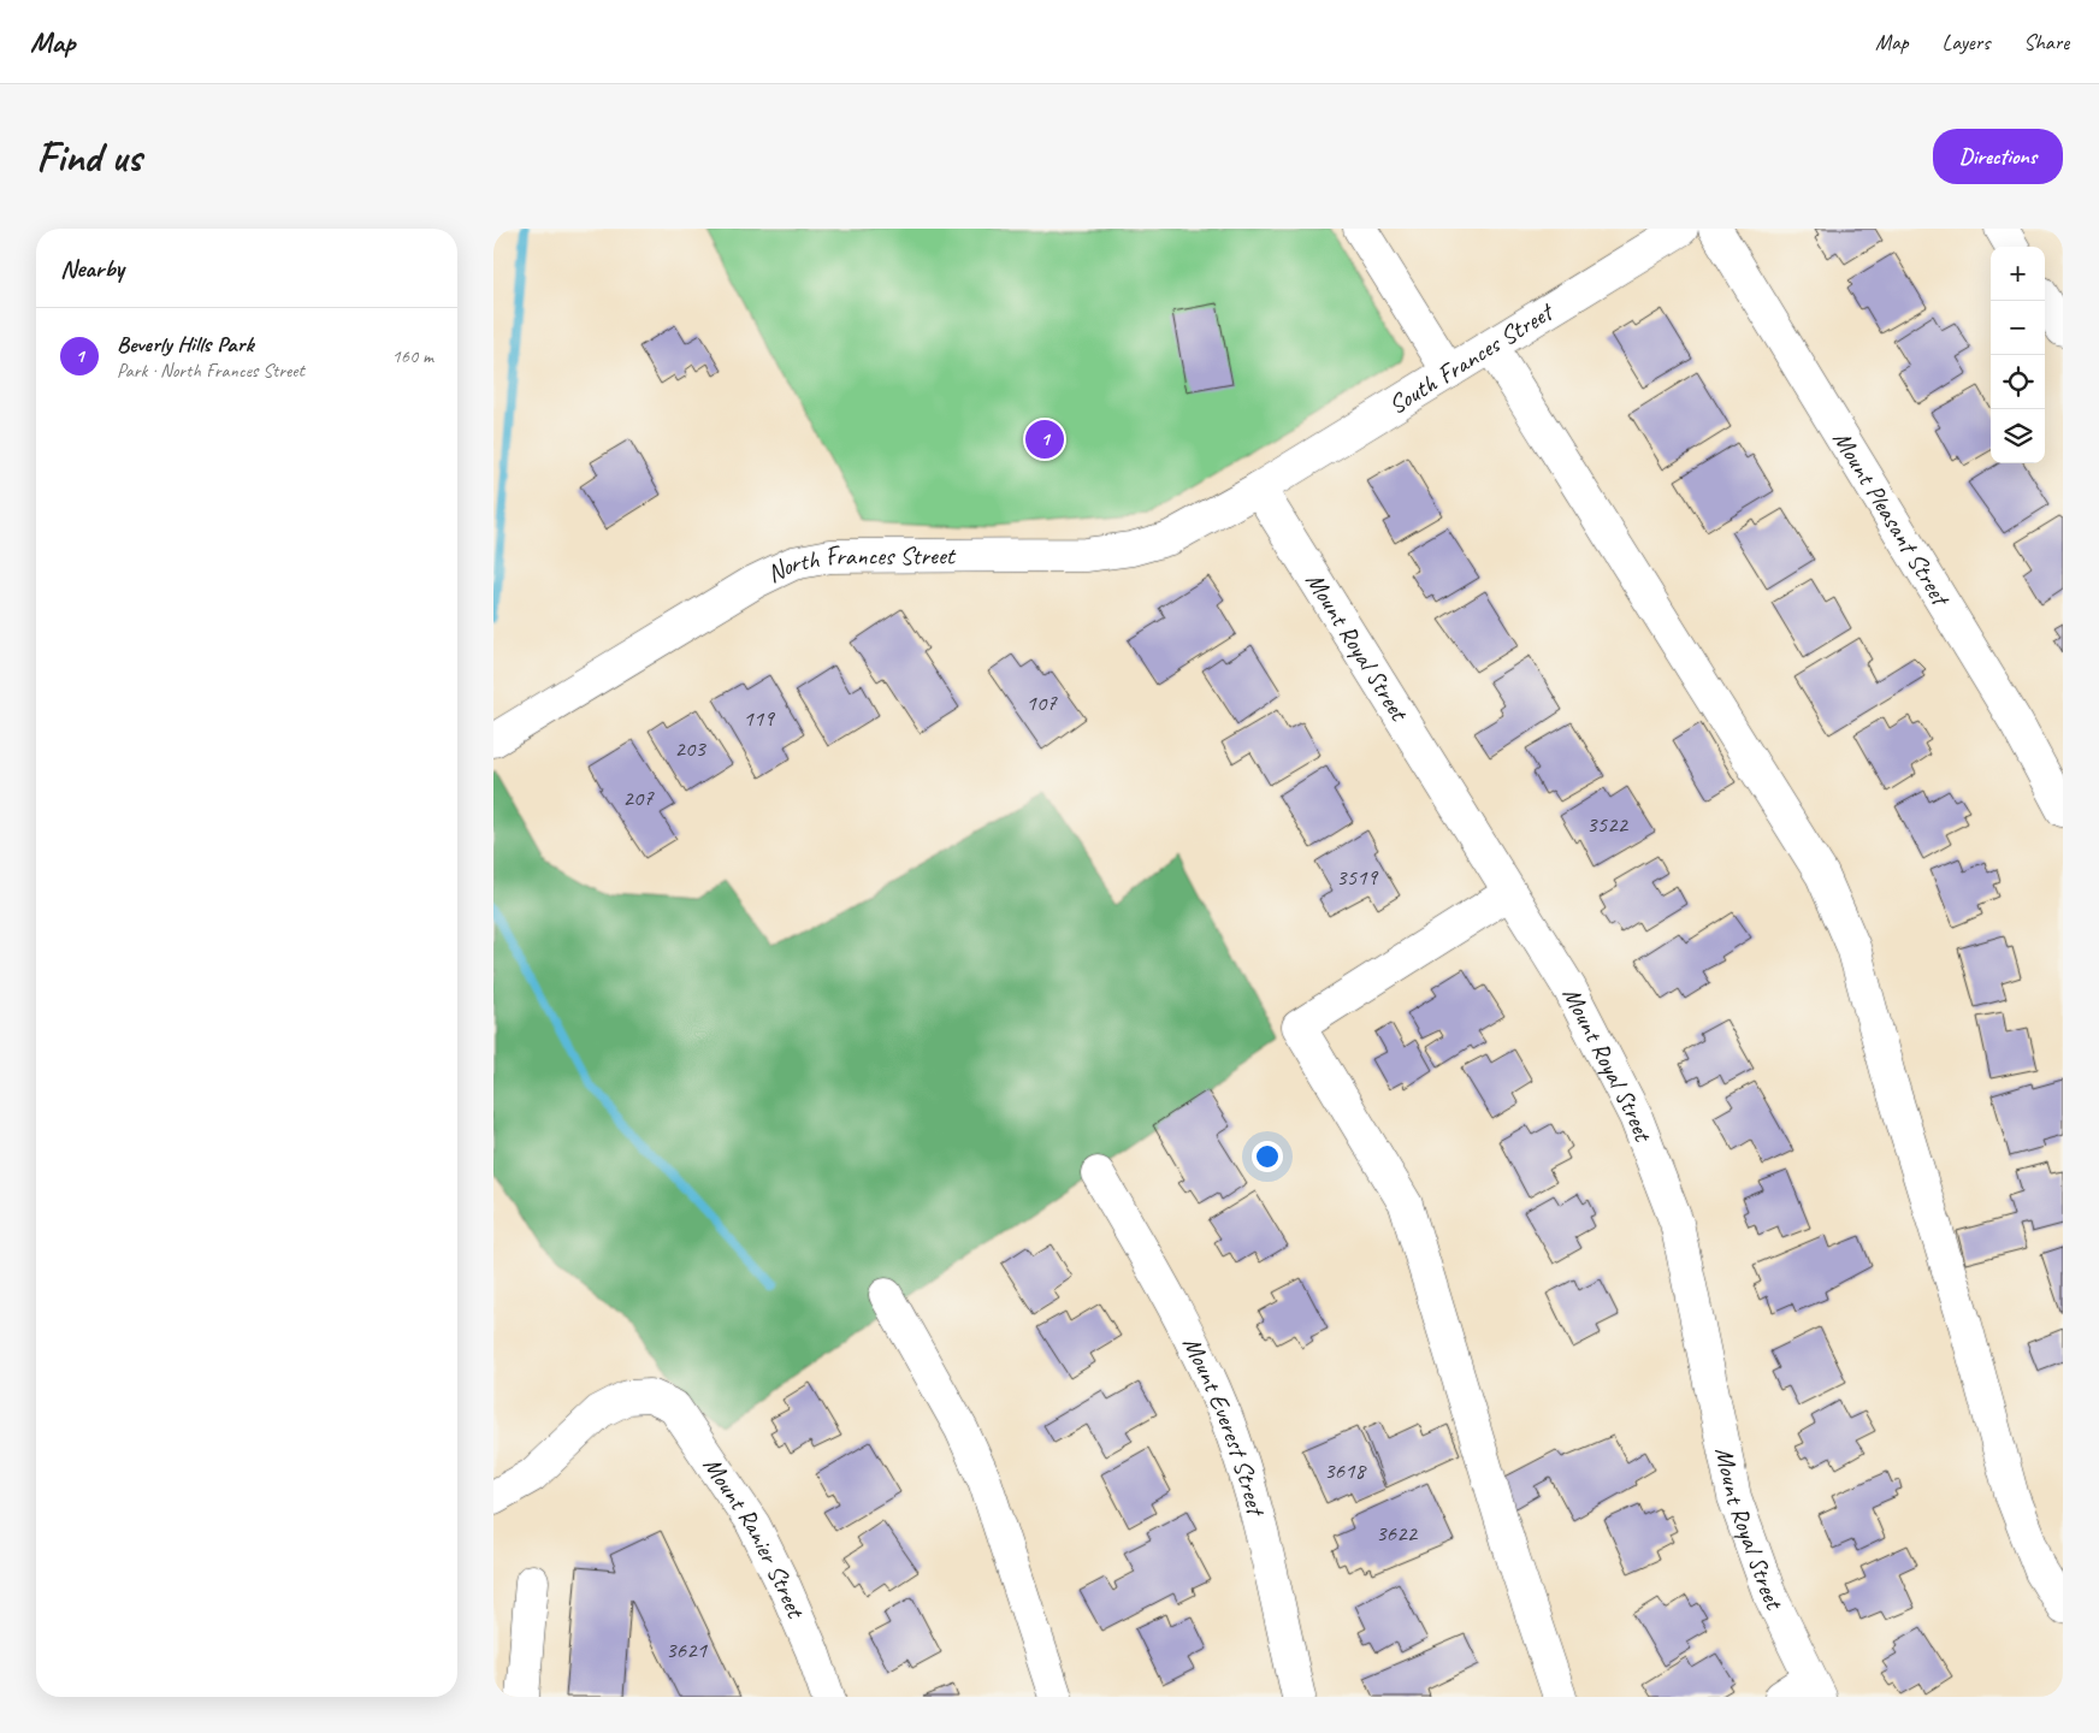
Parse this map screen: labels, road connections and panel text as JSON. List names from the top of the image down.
{
  "streets": {
    "street": [
      "South Frances Street",
      "Mount Pleasant Street",
      "North Frances Street",
      "Mount Royal Street",
      "Mount Everest Street",
      "Mount Ranier Street"
    ]
  },
  "crossings": [
    ["South Frances Street", "North Frances Street"],
    ["South Frances Street", "Mount Royal Street"],
    ["North Frances Street", "Mount Royal Street"]
  ],
  "house_numbers": [
    "107",
    "119",
    "203",
    "207",
    "3522",
    "3519",
    "3618",
    "3622",
    "3621"
  ],
  "page": {
    "header": "Map",
    "nav": ["Map", "Layers", "Share"],
    "buttons": "Directions",
    "title": "Find us",
    "heading": "Nearby",
    "map_buttons": ["+", "−"],
    "list": [
      {
        "mark": "1",
        "name": "Beverly Hills Park",
        "note": "Park · North Frances Street",
        "value": "160 m"
      }
    ],
    "pins": "1"
  }
}
